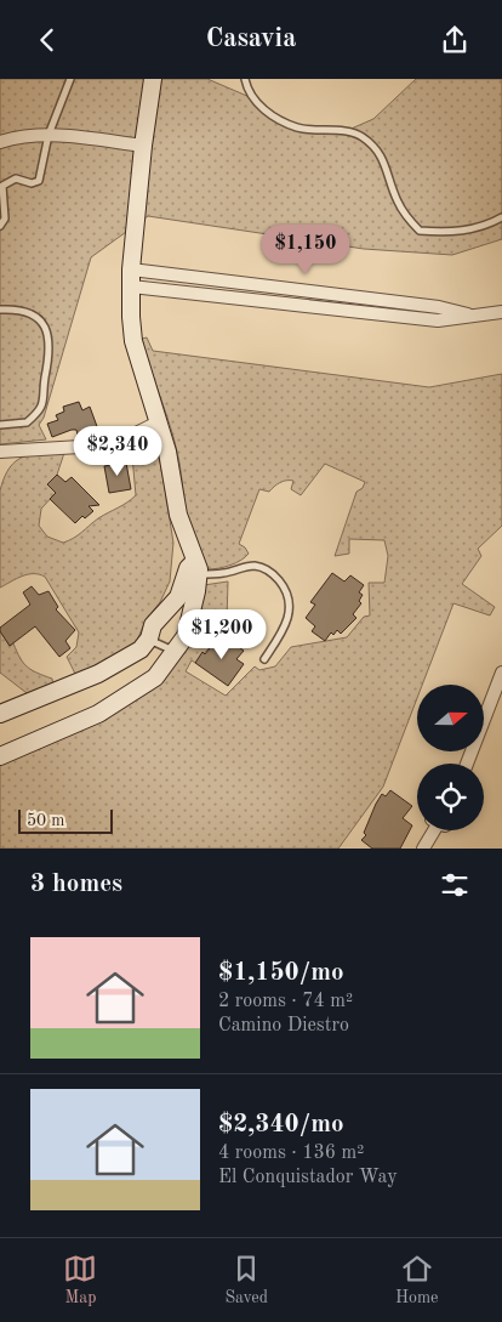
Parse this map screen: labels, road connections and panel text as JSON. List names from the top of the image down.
{
  "scale_bar": "50 m",
  "north": "right",
  "page": {
    "header": "Casavia",
    "price": ["$1,150", "$2,340", "$1,200"],
    "scale": "50 m",
    "heading": "3 homes",
    "list": [
      {
        "name": "$1,150/mo",
        "note": "2 rooms · 74 m² · Camino Diestro"
      },
      {
        "name": "$2,340/mo",
        "note": "4 rooms · 136 m² · El Conquistador Way"
      }
    ],
    "tabs": ["Map", "Saved", "Home"]
  }
}
